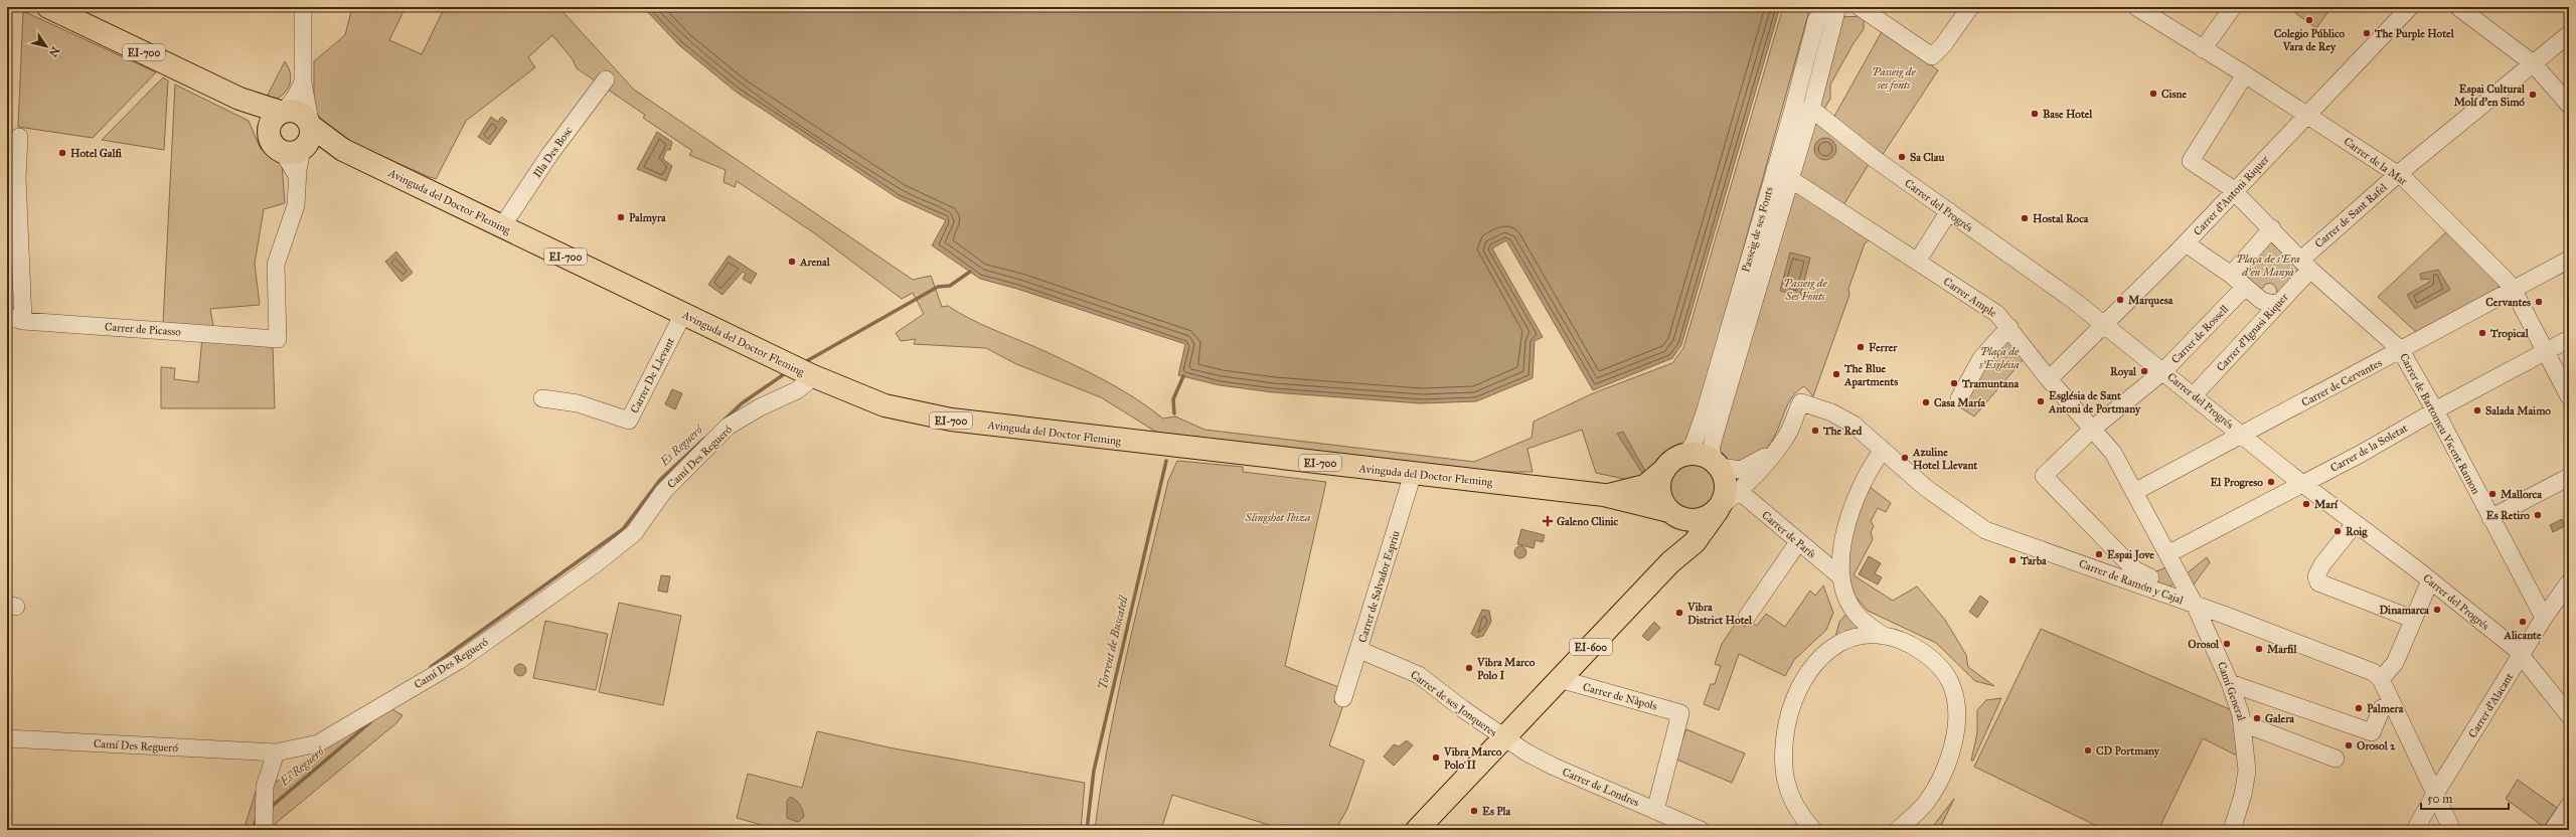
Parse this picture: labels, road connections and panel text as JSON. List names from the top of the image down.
{
  "streets": {
    "main road": ["EI-700", "Avinguda del Doctor Fleming", "EI-600"],
    "street": [
      "Illa Des Bosc",
      "Carrer de la Mar",
      "Carrer d'Antoni Riquer",
      "Carrer del Progrés",
      "Carrer de Sant Rafel",
      "Passeig de ses Fonts",
      "Carrer Ample",
      "Carrer de Picasso",
      "Carrer d'Ignasi Riquer",
      "Carrer de Rossell",
      "Carrer De Llevant",
      "Carrer de Cervantes",
      "Carrer de Bartomeu Vicent Ramon",
      "Carrer de la Soletat",
      "Camí Des Regueró",
      "Carrer de París",
      "Carrer de Ramón y Cajal",
      "Carrer de Salvador Espriu",
      "Camí General",
      "Carrer de Nàpols",
      "Carrer de ses Jonqueres",
      "Carrer d'Alacant",
      "Carrer de Londres"
    ]
  },
  "crossings": [
    ["Illa Des Bosc", "Avinguda del Doctor Fleming"],
    ["Carrer de la Mar", "Carrer d'Antoni Riquer"],
    ["Carrer de la Mar", "Carrer de Sant Rafel"],
    ["Carrer de la Mar", "Carrer de Cervantes"],
    ["Carrer de la Mar", "Carrer de Bartomeu Vicent Ramon"],
    ["Carrer de la Mar", "Carrer de la Soletat"],
    ["Carrer d'Antoni Riquer", "Carrer del Progrés"],
    ["Carrer d'Antoni Riquer", "Carrer Ample"],
    ["Carrer d'Antoni Riquer", "Carrer de Bartomeu Vicent Ramon"],
    ["Avinguda del Doctor Fleming", "Passeig de ses Fonts"],
    ["Avinguda del Doctor Fleming", "Carrer de Picasso"],
    ["Avinguda del Doctor Fleming", "Carrer De Llevant"],
    ["Avinguda del Doctor Fleming", "Camí Des Regueró"],
    ["Avinguda del Doctor Fleming", "Carrer de Ramón y Cajal"],
    ["Avinguda del Doctor Fleming", "Carrer de Salvador Espriu"],
    ["Avinguda del Doctor Fleming", "EI-600"],
    ["Carrer del Progrés", "Passeig de ses Fonts"],
    ["Carrer del Progrés", "Carrer d'Ignasi Riquer"],
    ["Carrer del Progrés", "Carrer de Rossell"],
    ["Carrer del Progrés", "Carrer de Cervantes"],
    ["Carrer del Progrés", "Carrer de la Soletat"],
    ["Carrer del Progrés", "Carrer d'Alacant"],
    ["Carrer de Sant Rafel", "Carrer d'Ignasi Riquer"],
    ["Carrer de Sant Rafel", "Carrer de Bartomeu Vicent Ramon"],
    ["Passeig de ses Fonts", "Carrer Ample"],
    ["Passeig de ses Fonts", "Carrer de Ramón y Cajal"],
    ["Passeig de ses Fonts", "EI-600"],
    ["Carrer Ample", "Carrer de Rossell"],
    ["Carrer Ample", "Carrer de Cervantes"],
    ["Carrer Ample", "Carrer de la Soletat"],
    ["Carrer Ample", "Carrer de Ramón y Cajal"],
    ["Carrer Ample", "Camí General"],
    ["Carrer d'Ignasi Riquer", "Carrer de Bartomeu Vicent Ramon"],
    ["Carrer de Rossell", "Carrer de la Soletat"],
    ["Carrer de Rossell", "Carrer de Ramón y Cajal"],
    ["Carrer de Cervantes", "Carrer de Bartomeu Vicent Ramon"],
    ["Carrer de Bartomeu Vicent Ramon", "Carrer de la Soletat"],
    ["Carrer de Bartomeu Vicent Ramon", "Carrer d'Alacant"],
    ["Carrer de la Soletat", "Carrer de Ramón y Cajal"],
    ["Carrer de París", "Carrer de Ramón y Cajal"],
    ["Carrer de Ramón y Cajal", "EI-600"],
    ["Carrer de Ramón y Cajal", "Camí General"],
    ["Carrer de Salvador Espriu", "Carrer de ses Jonqueres"],
    ["EI-600", "Carrer de Nàpols"],
    ["EI-600", "Carrer de ses Jonqueres"],
    ["EI-600", "Carrer de Londres"],
    ["Carrer de Nàpols", "Carrer de Londres"],
    ["Carrer de ses Jonqueres", "Carrer de Londres"]
  ],
  "water": ["Es Regueró", "Torrent de Buscatell"],
  "parks": [
    "Passeig de ses fonts",
    "Plaça de s'Era d'en Manyà",
    "Passeig de Ses Fonts",
    "Plaça de s'Església",
    "Slingshot Ibiza"
  ],
  "places": {
    "other": [
      "Colegio Público Vara de Rey",
      "The Purple Hotel",
      "Cisne",
      "Espai Cultural Molí d'en Simó",
      "Base Hotel",
      "Hotel Galfi",
      "Sa Clau",
      "Palmyra",
      "Hostal Roca",
      "Arenal",
      "Marquesa",
      "Cervantes",
      "Tropical",
      "Ferrer",
      "Royal",
      "The Blue Apartments",
      "Tramuntana",
      "Església de Sant Antoni de Portmany",
      "Casa María",
      "Salada Maimo",
      "The Red",
      "Azuline Hotel Llevant",
      "El Progreso",
      "Mallorca",
      "Marí",
      "Es Retiro",
      "Roig",
      "Espai Jove",
      "Tarba",
      "Dinamarca",
      "Vibra District Hotel",
      "Alicante",
      "Orosol",
      "Marfil",
      "Vibra Marco Polo I",
      "Palmera",
      "Galera",
      "Orosol 2",
      "CD Portmany",
      "Vibra Marco Polo II",
      "Es Pla"
    ],
    "health": ["Galeno Clinic"]
  },
  "scale_bar": "50 m",
  "north": "bottom right"
}
